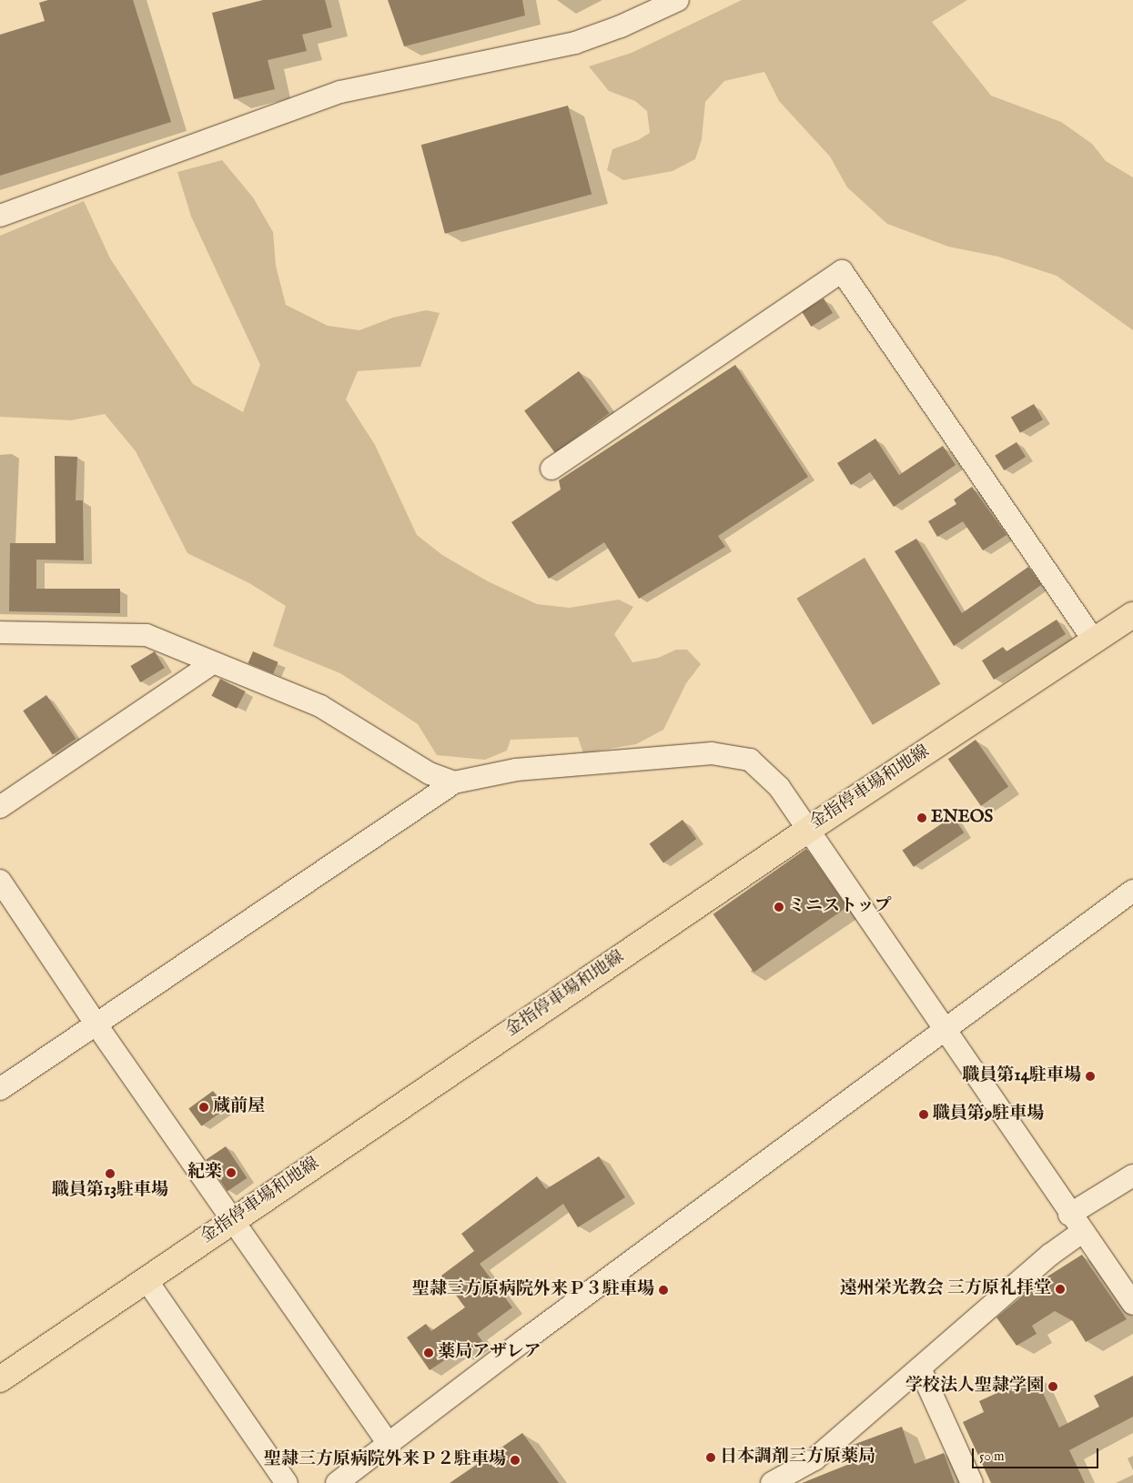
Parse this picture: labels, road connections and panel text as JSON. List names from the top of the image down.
{
  "streets": {
    "main road": ["金指停車場和地線"]
  },
  "places": [
    "ENEOS",
    "ミニストップ",
    "職員第14駐車場",
    "蔵前屋",
    "職員第9駐車場",
    "紀楽",
    "職員第13駐車場",
    "遠州栄光教会 三方原礼拝堂",
    "聖隷三方原病院外来Ｐ３駐車場",
    "薬局アザレア",
    "学校法人聖隷学園",
    "日本調剤三方原薬局",
    "聖隷三方原病院外来Ｐ２駐車場"
  ],
  "scale_bar": "50 m"
}
